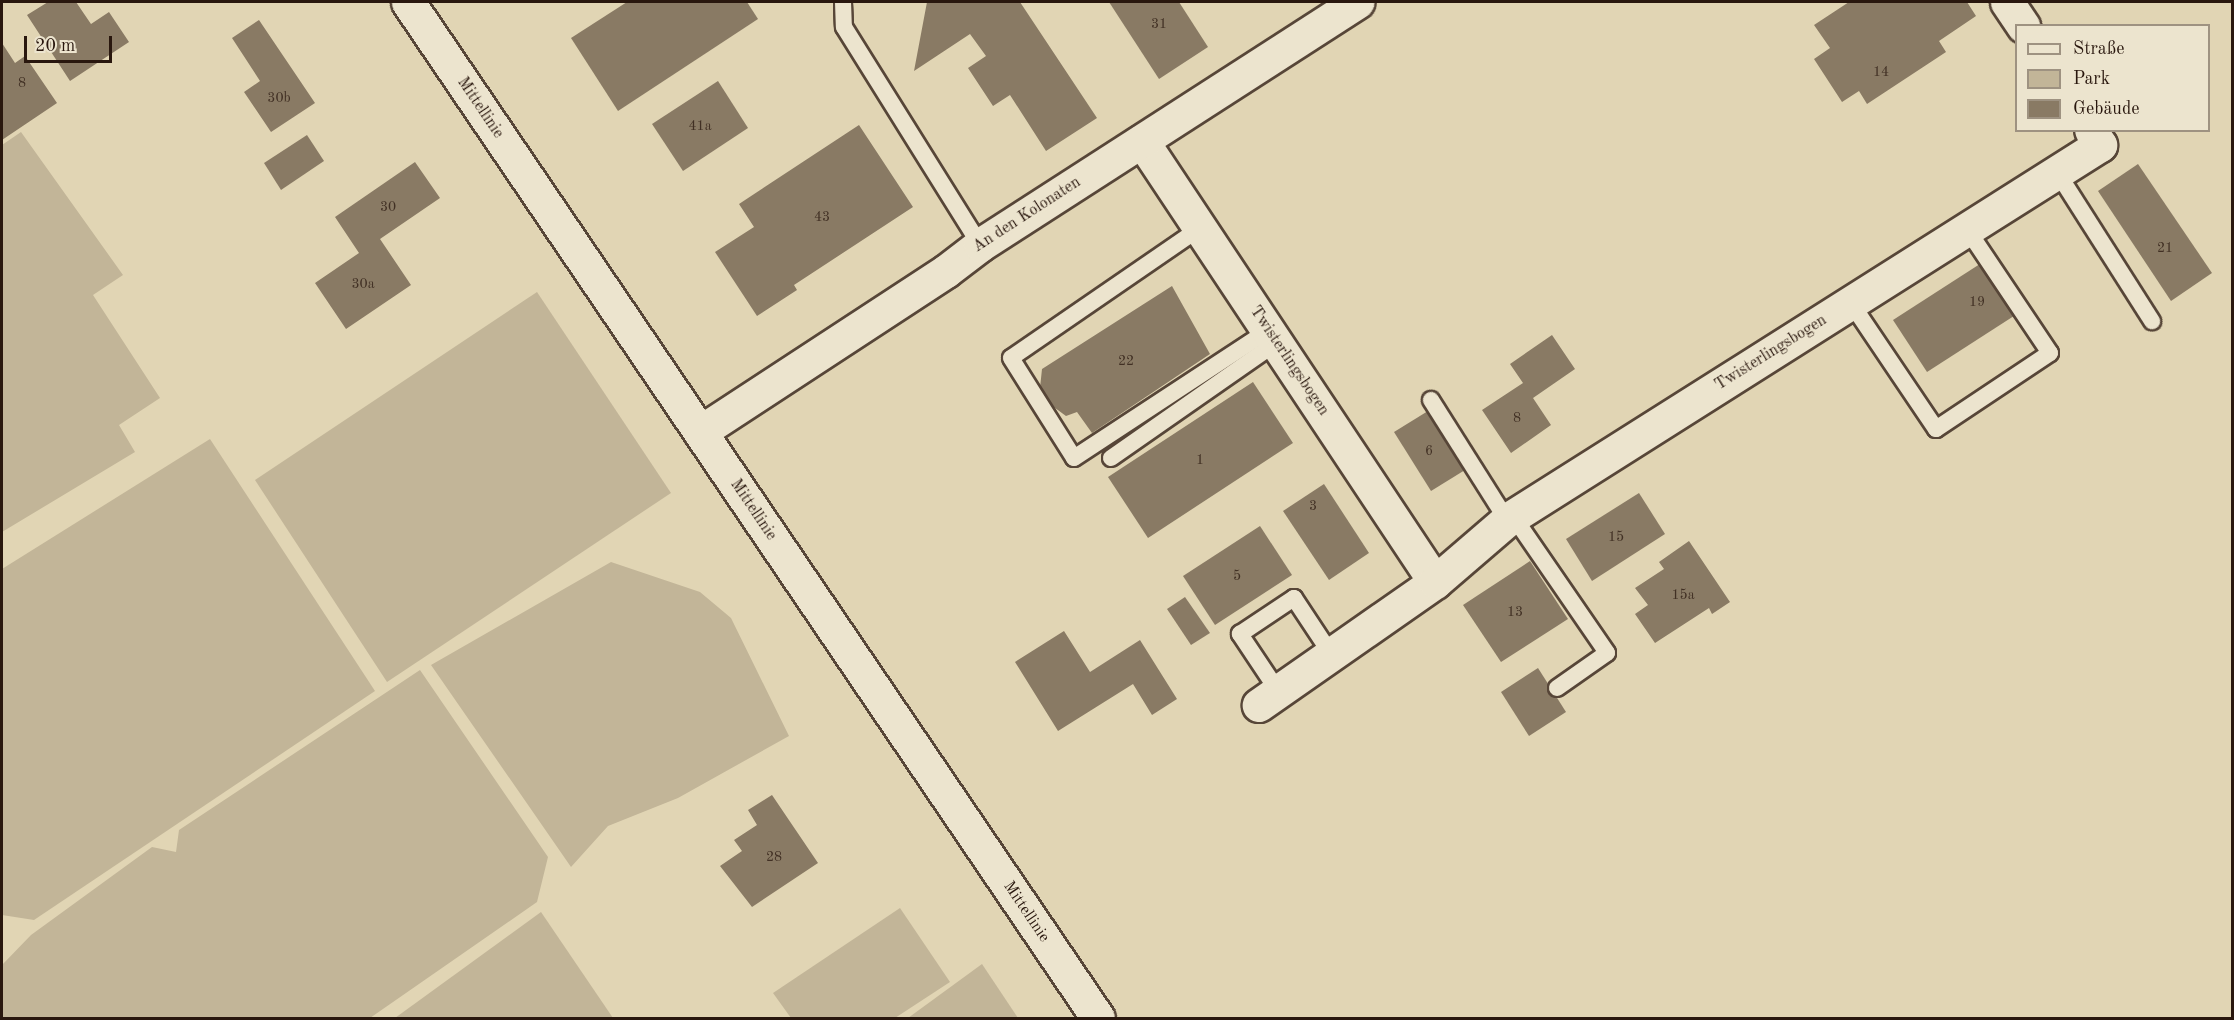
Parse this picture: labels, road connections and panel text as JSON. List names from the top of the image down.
{
  "streets": {
    "street": ["Mittellinie", "An den Kolonaten", "Twisterlingsbogen"]
  },
  "crossings": [
    ["Mittellinie", "An den Kolonaten"],
    ["An den Kolonaten", "Twisterlingsbogen"]
  ],
  "house_numbers": [
    "31",
    "14",
    "8",
    "30b",
    "41a",
    "30",
    "43",
    "21",
    "30a",
    "19",
    "22",
    "8",
    "6",
    "1",
    "3",
    "15",
    "5",
    "15a",
    "13",
    "28"
  ],
  "legend": ["Straße", "Park", "Gebäude"],
  "scale_bar": "20 m"
}
